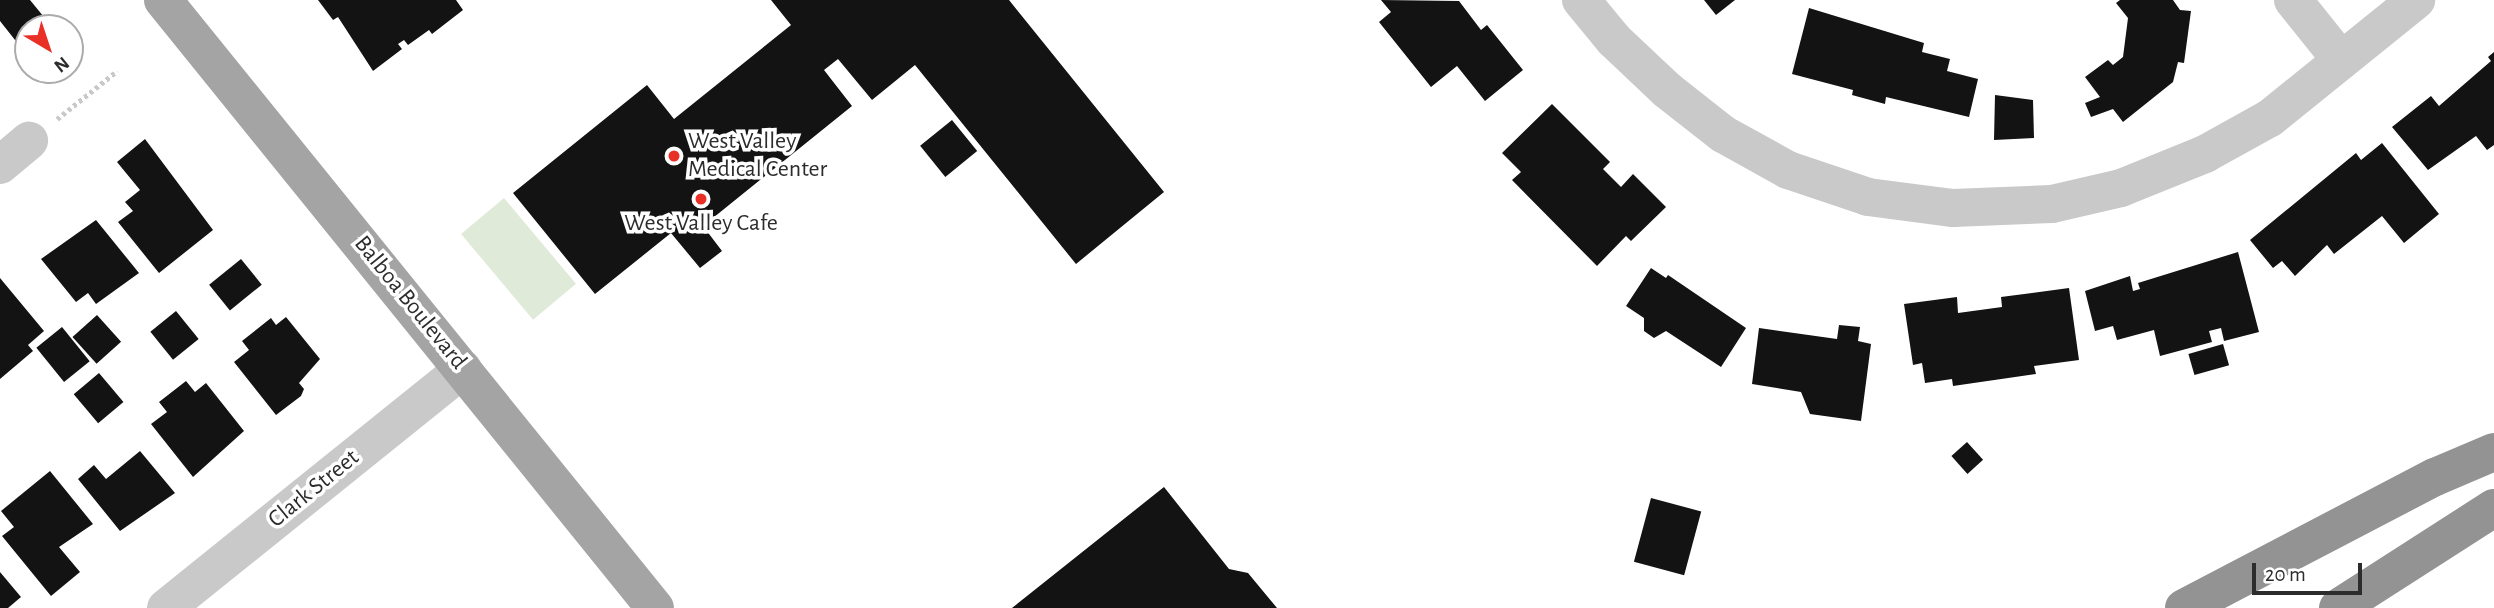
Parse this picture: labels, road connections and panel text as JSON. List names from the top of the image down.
{
  "streets": {
    "main road": ["Balboa Boulevard"],
    "street": ["Clark Street"]
  },
  "crossings": [
    ["Balboa Boulevard", "Clark Street"]
  ],
  "places": ["West Valley Medical Center", "West Valley Cafe"],
  "scale_bar": "20 m",
  "north": "bottom right"
}
